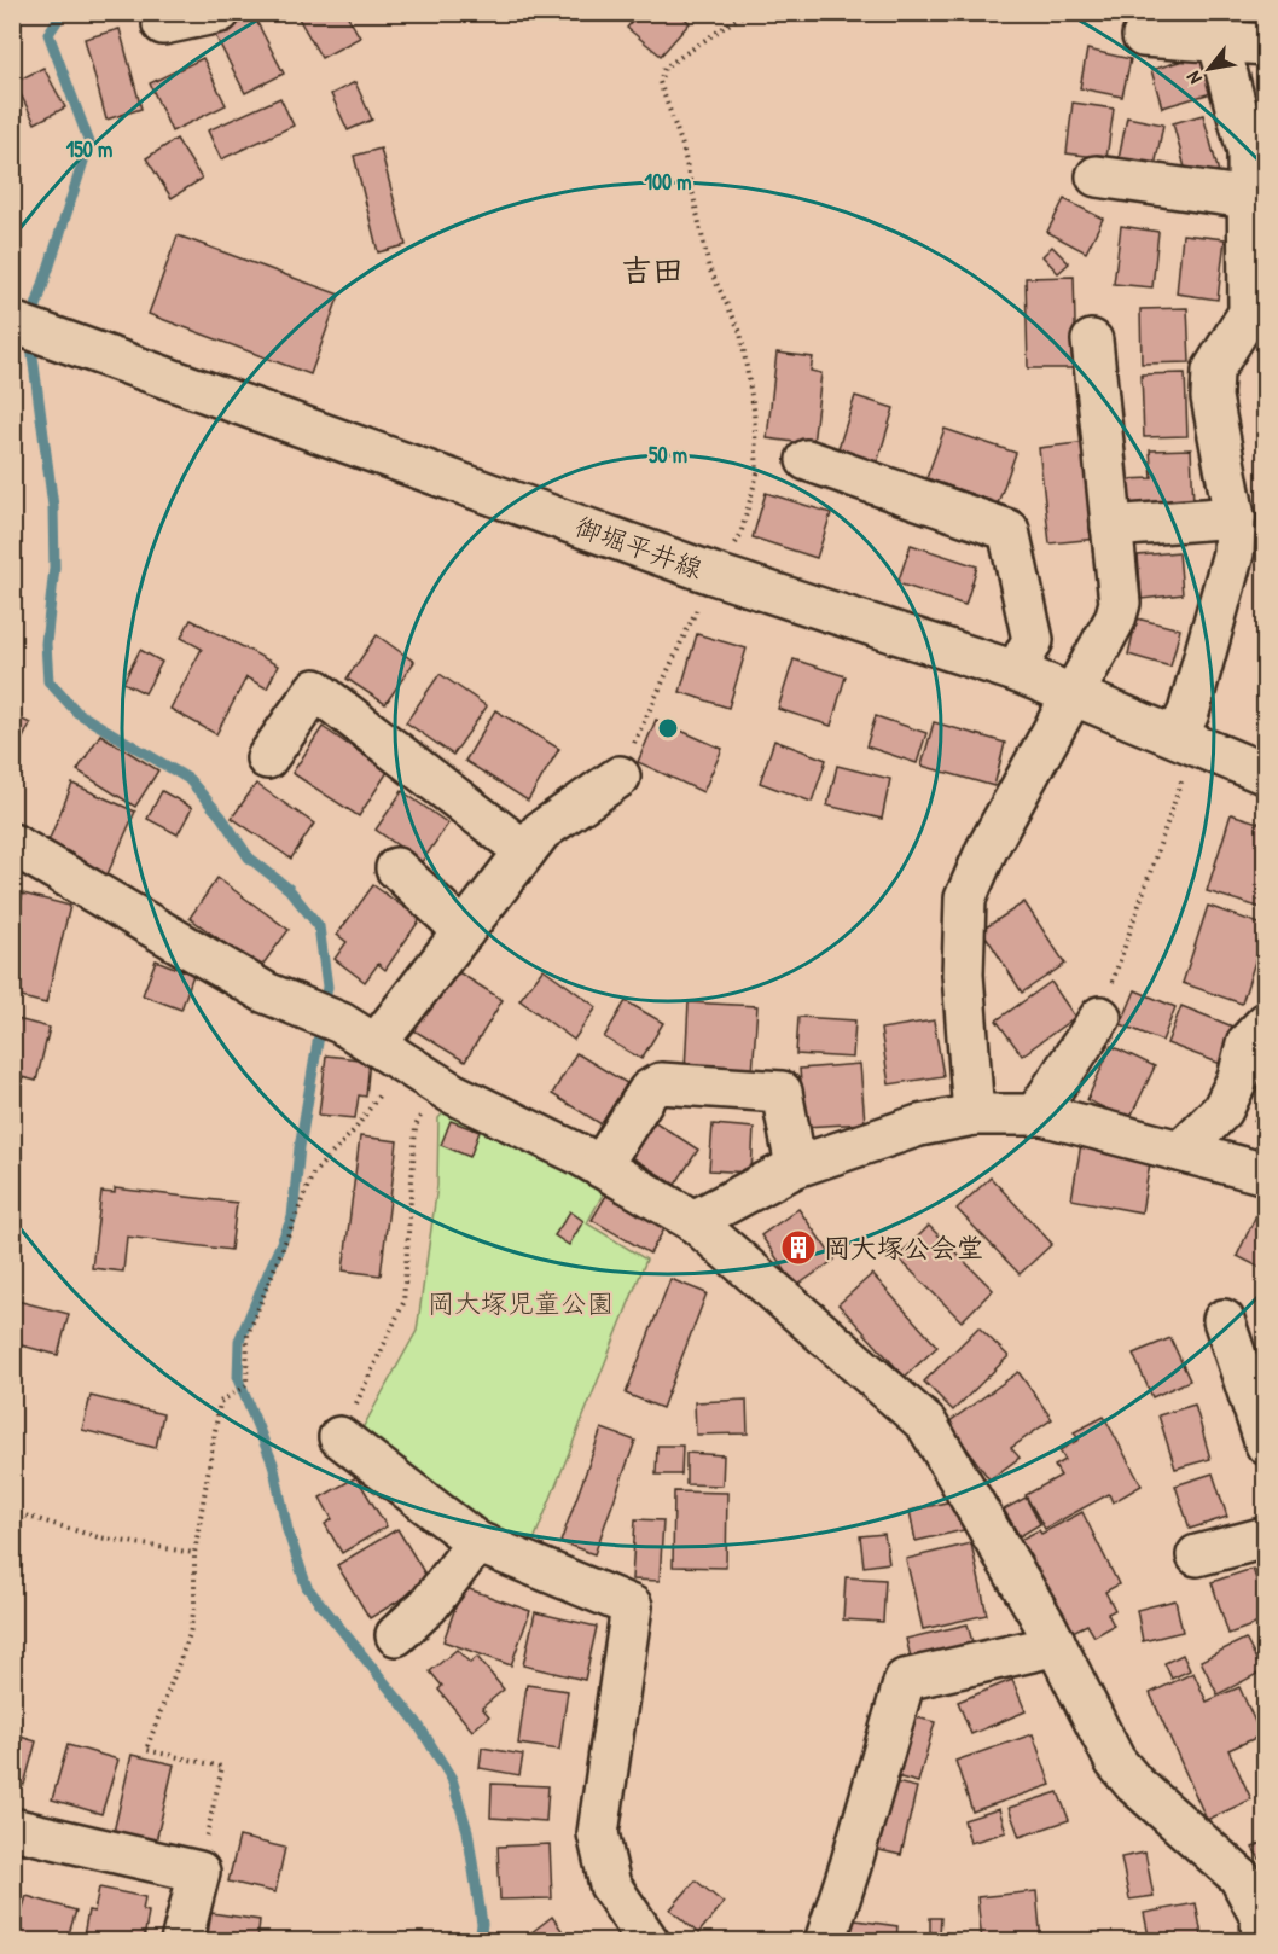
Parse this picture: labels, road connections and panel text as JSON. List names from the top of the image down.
{
  "streets": {
    "street": ["御堀平井線"]
  },
  "districts": ["吉田"],
  "parks": ["岡大塚児童公園"],
  "places": {
    "building": ["岡大塚公会堂"]
  },
  "north": "bottom left",
  "rings": ["150 m", "100 m", "50 m"]
}
